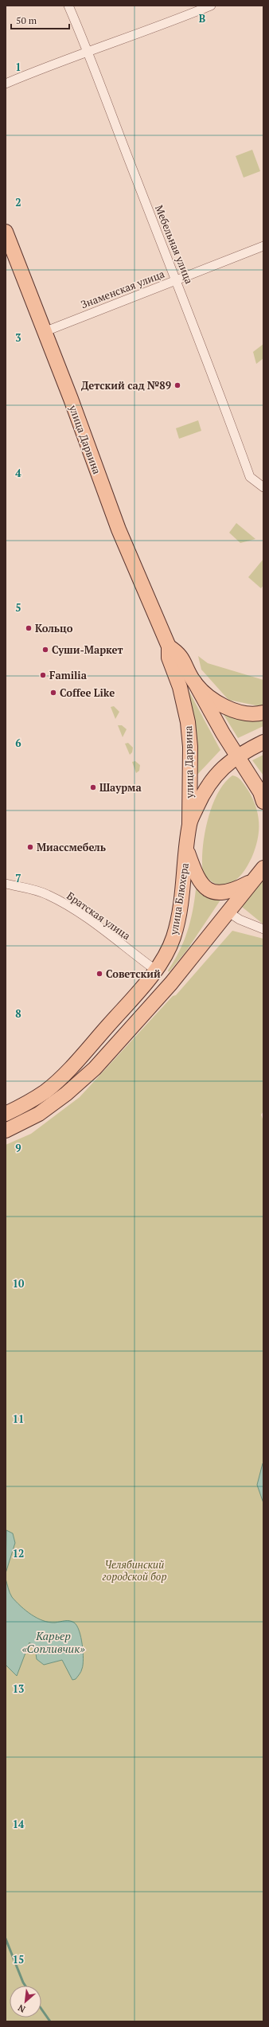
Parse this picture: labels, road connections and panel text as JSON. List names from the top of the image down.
{
  "streets": {
    "main road": ["улица Дарвина", "улица Блюхера"],
    "street": ["Мебельная улица", "Знаменская улица", "Братская улица"]
  },
  "crossings": [
    ["Мебельная улица", "Знаменская улица"],
    ["Знаменская улица", "улица Дарвина"],
    ["улица Дарвина", "улица Блюхера"],
    ["улица Блюхера", "Братская улица"]
  ],
  "water": ["Карьер «Сопливчик»"],
  "parks": ["Челябинский городской бор"],
  "places": [
    "Детский сад №89",
    "Кольцо",
    "Суши-Маркет",
    "Familia",
    "Coffee Like",
    "Шаурма",
    "Миассмебель",
    "Советский"
  ],
  "scale_bar": "50 m",
  "north": "bottom left",
  "grid": {
    "columns": ["B"],
    "rows": [
      "1",
      "2",
      "3",
      "4",
      "5",
      "6",
      "7",
      "8",
      "9",
      "10",
      "11",
      "12",
      "13",
      "14",
      "15"
    ]
  }
}
